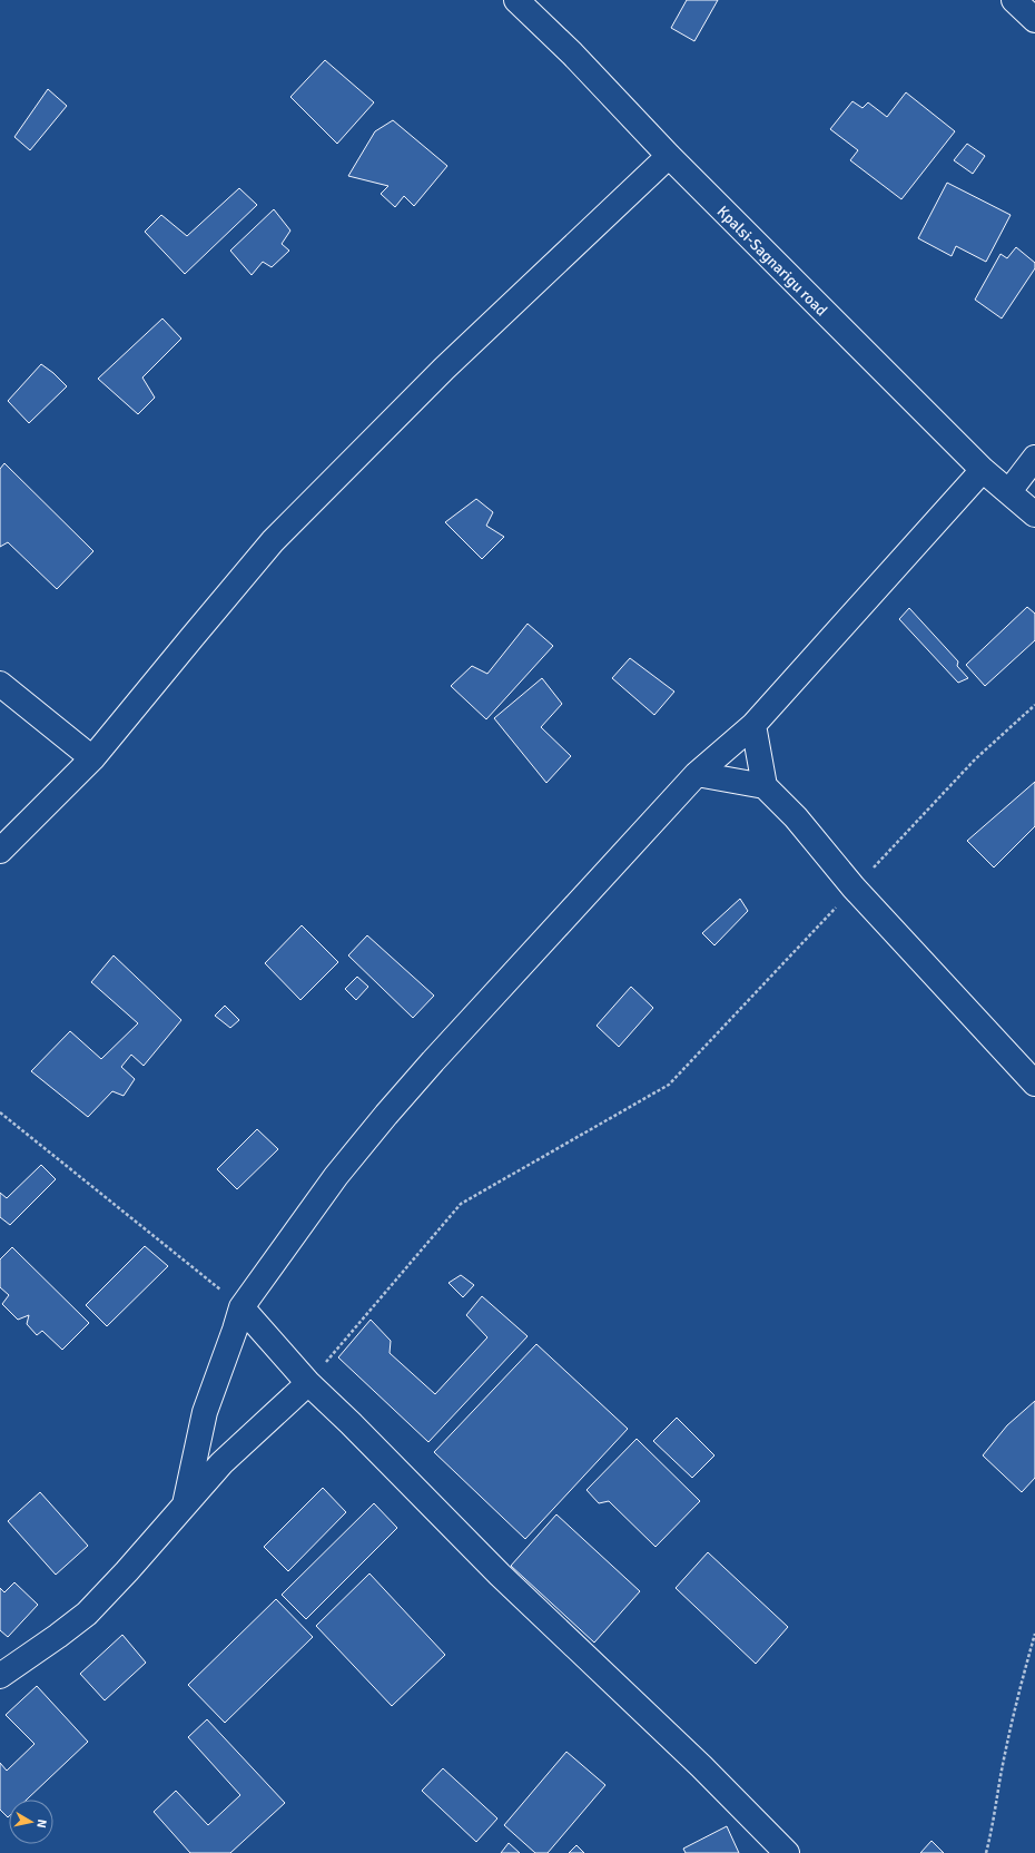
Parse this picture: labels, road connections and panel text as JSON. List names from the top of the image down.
{
  "streets": {
    "street": ["Kpalsi-Sagnarigu road"]
  },
  "north": "right"
}
